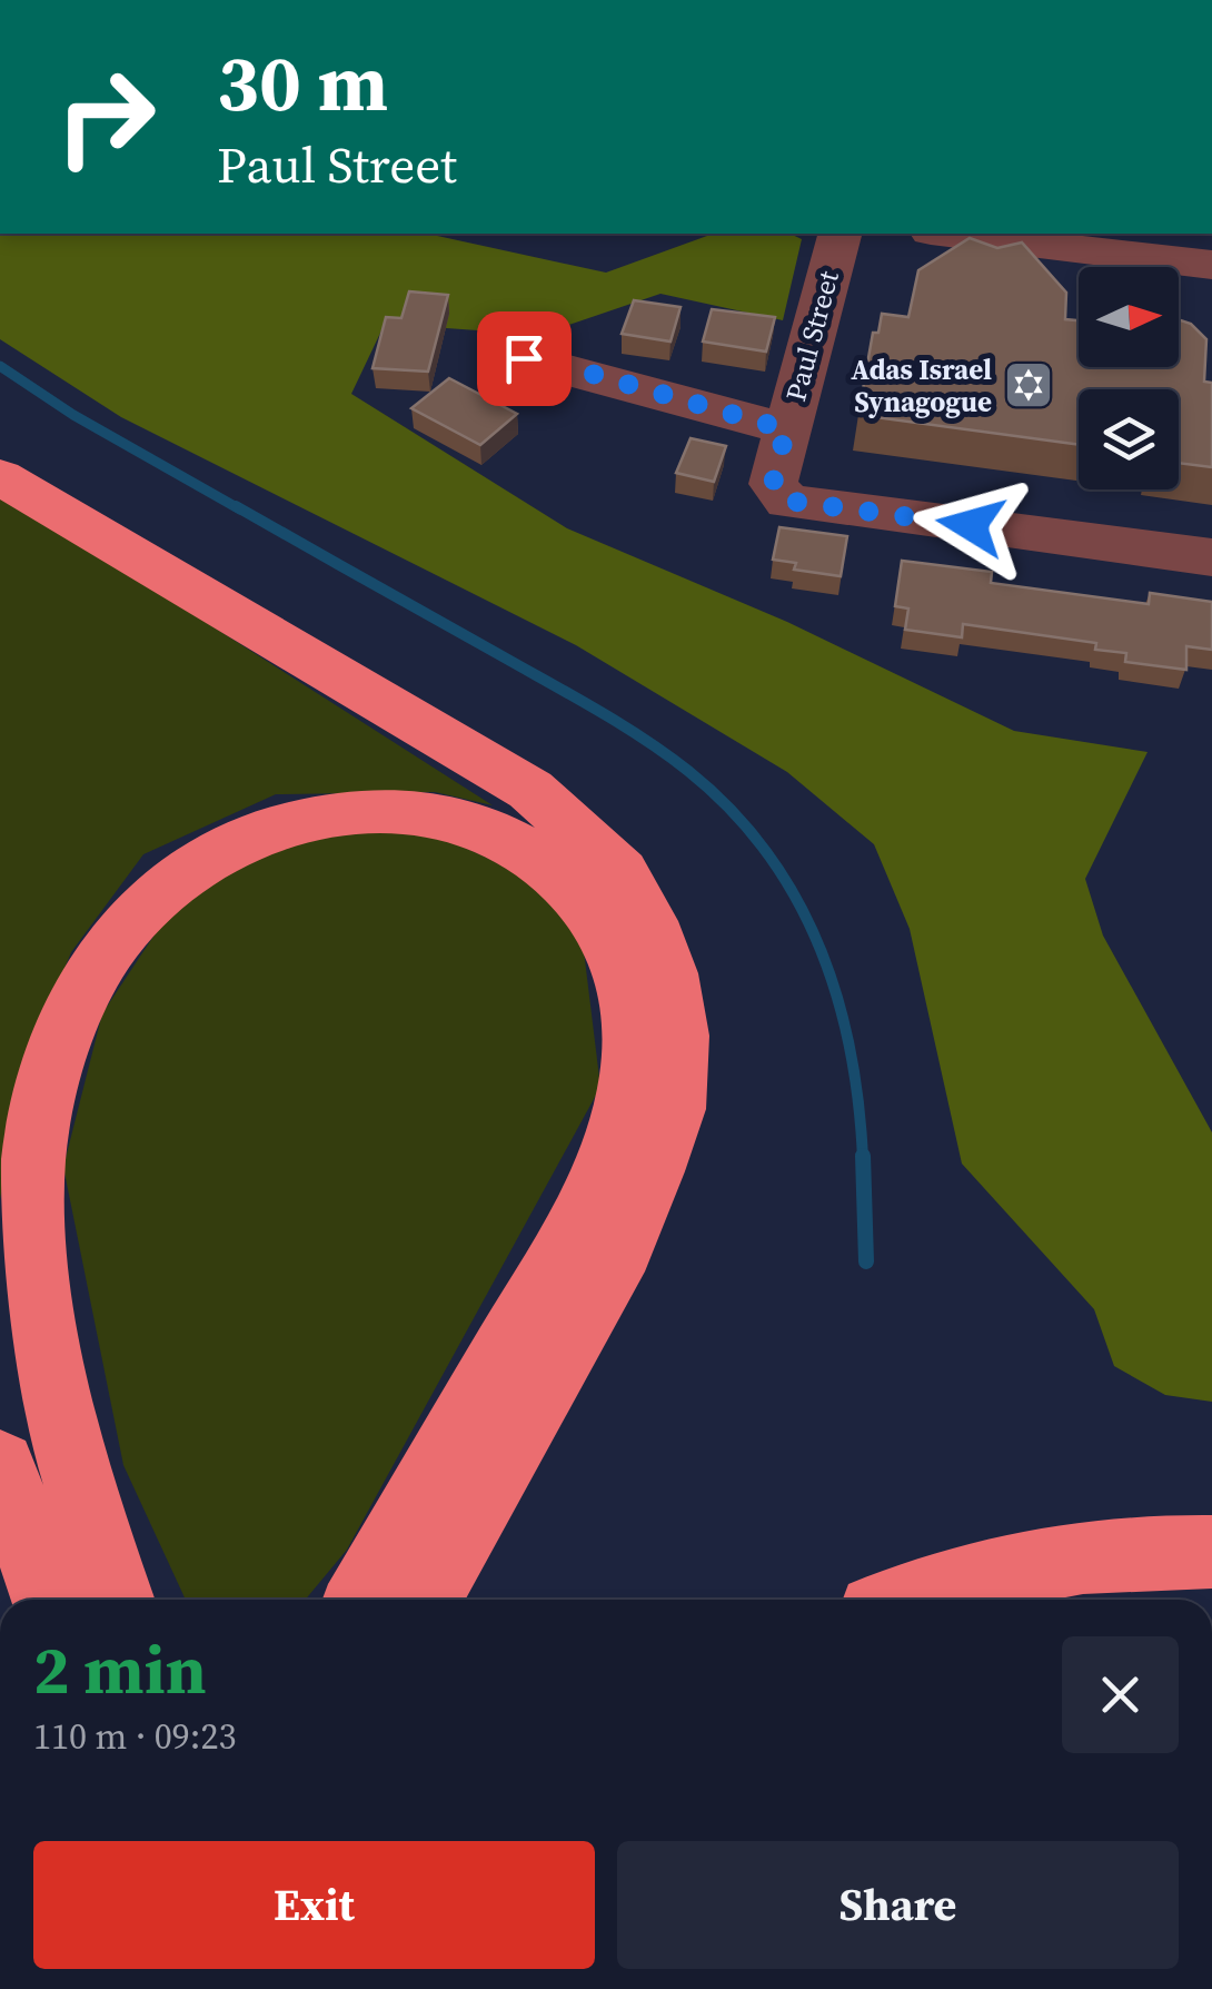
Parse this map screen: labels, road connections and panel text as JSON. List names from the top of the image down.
{
  "streets": {
    "street": ["Paul Street"]
  },
  "places": {
    "synagogue": ["Adas Israel Synagogue"]
  },
  "north": "right",
  "page": {
    "turn": ["30 m", "Paul Street"],
    "heading": ["2 min", "110 m · 09:23"],
    "buttons": ["Exit", "Share"]
  }
}
